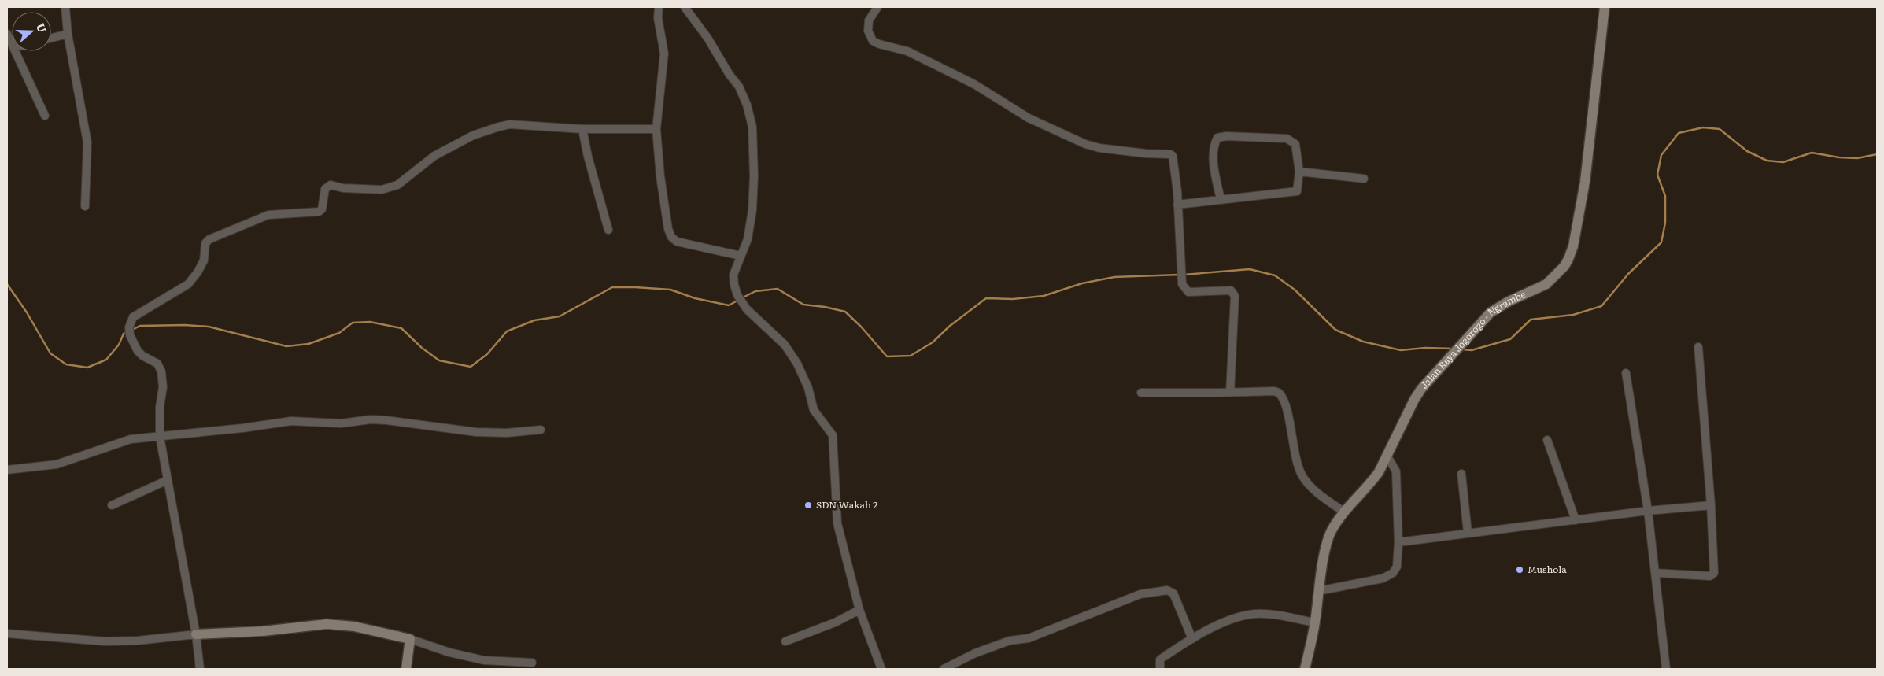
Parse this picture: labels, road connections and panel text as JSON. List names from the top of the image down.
{
  "streets": {
    "main road": ["Jalan Raya Jogorogo - Ngrambe"]
  },
  "places": ["SDN Wakah 2", "Mushola"],
  "north": "right"
}
